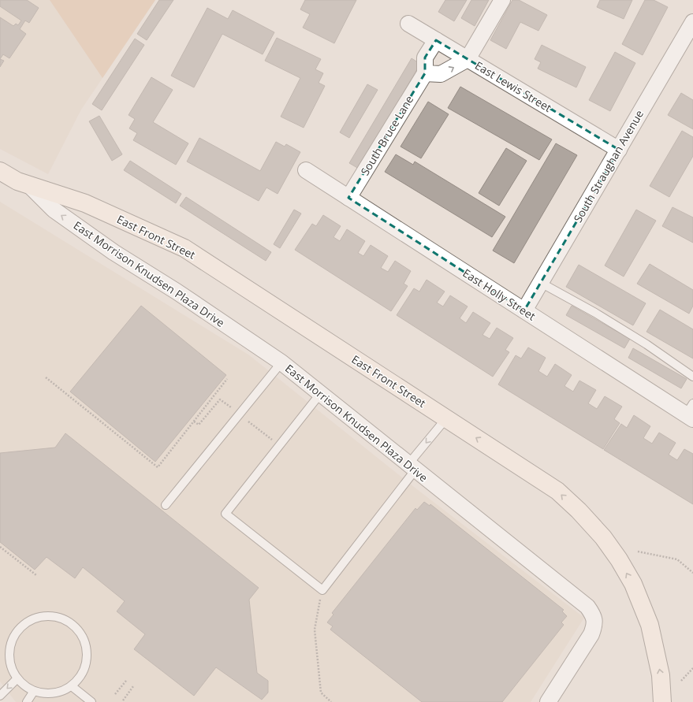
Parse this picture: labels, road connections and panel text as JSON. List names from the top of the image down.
{
  "streets": {
    "main road": ["East Front Street"],
    "street": [
      "East Lewis Street",
      "South Bruce Lane",
      "South Straughan Avenue",
      "East Morrison Knudsen Plaza Drive",
      "East Holly Street"
    ]
  },
  "crossings": [
    ["East Lewis Street", "South Bruce Lane"],
    ["East Lewis Street", "South Straughan Avenue"],
    ["South Bruce Lane", "East Holly Street"],
    ["South Straughan Avenue", "East Holly Street"],
    ["East Front Street", "East Morrison Knudsen Plaza Drive"]
  ],
  "one_way": ["East Front Street", "East Morrison Knudsen Plaza Drive"]
}
